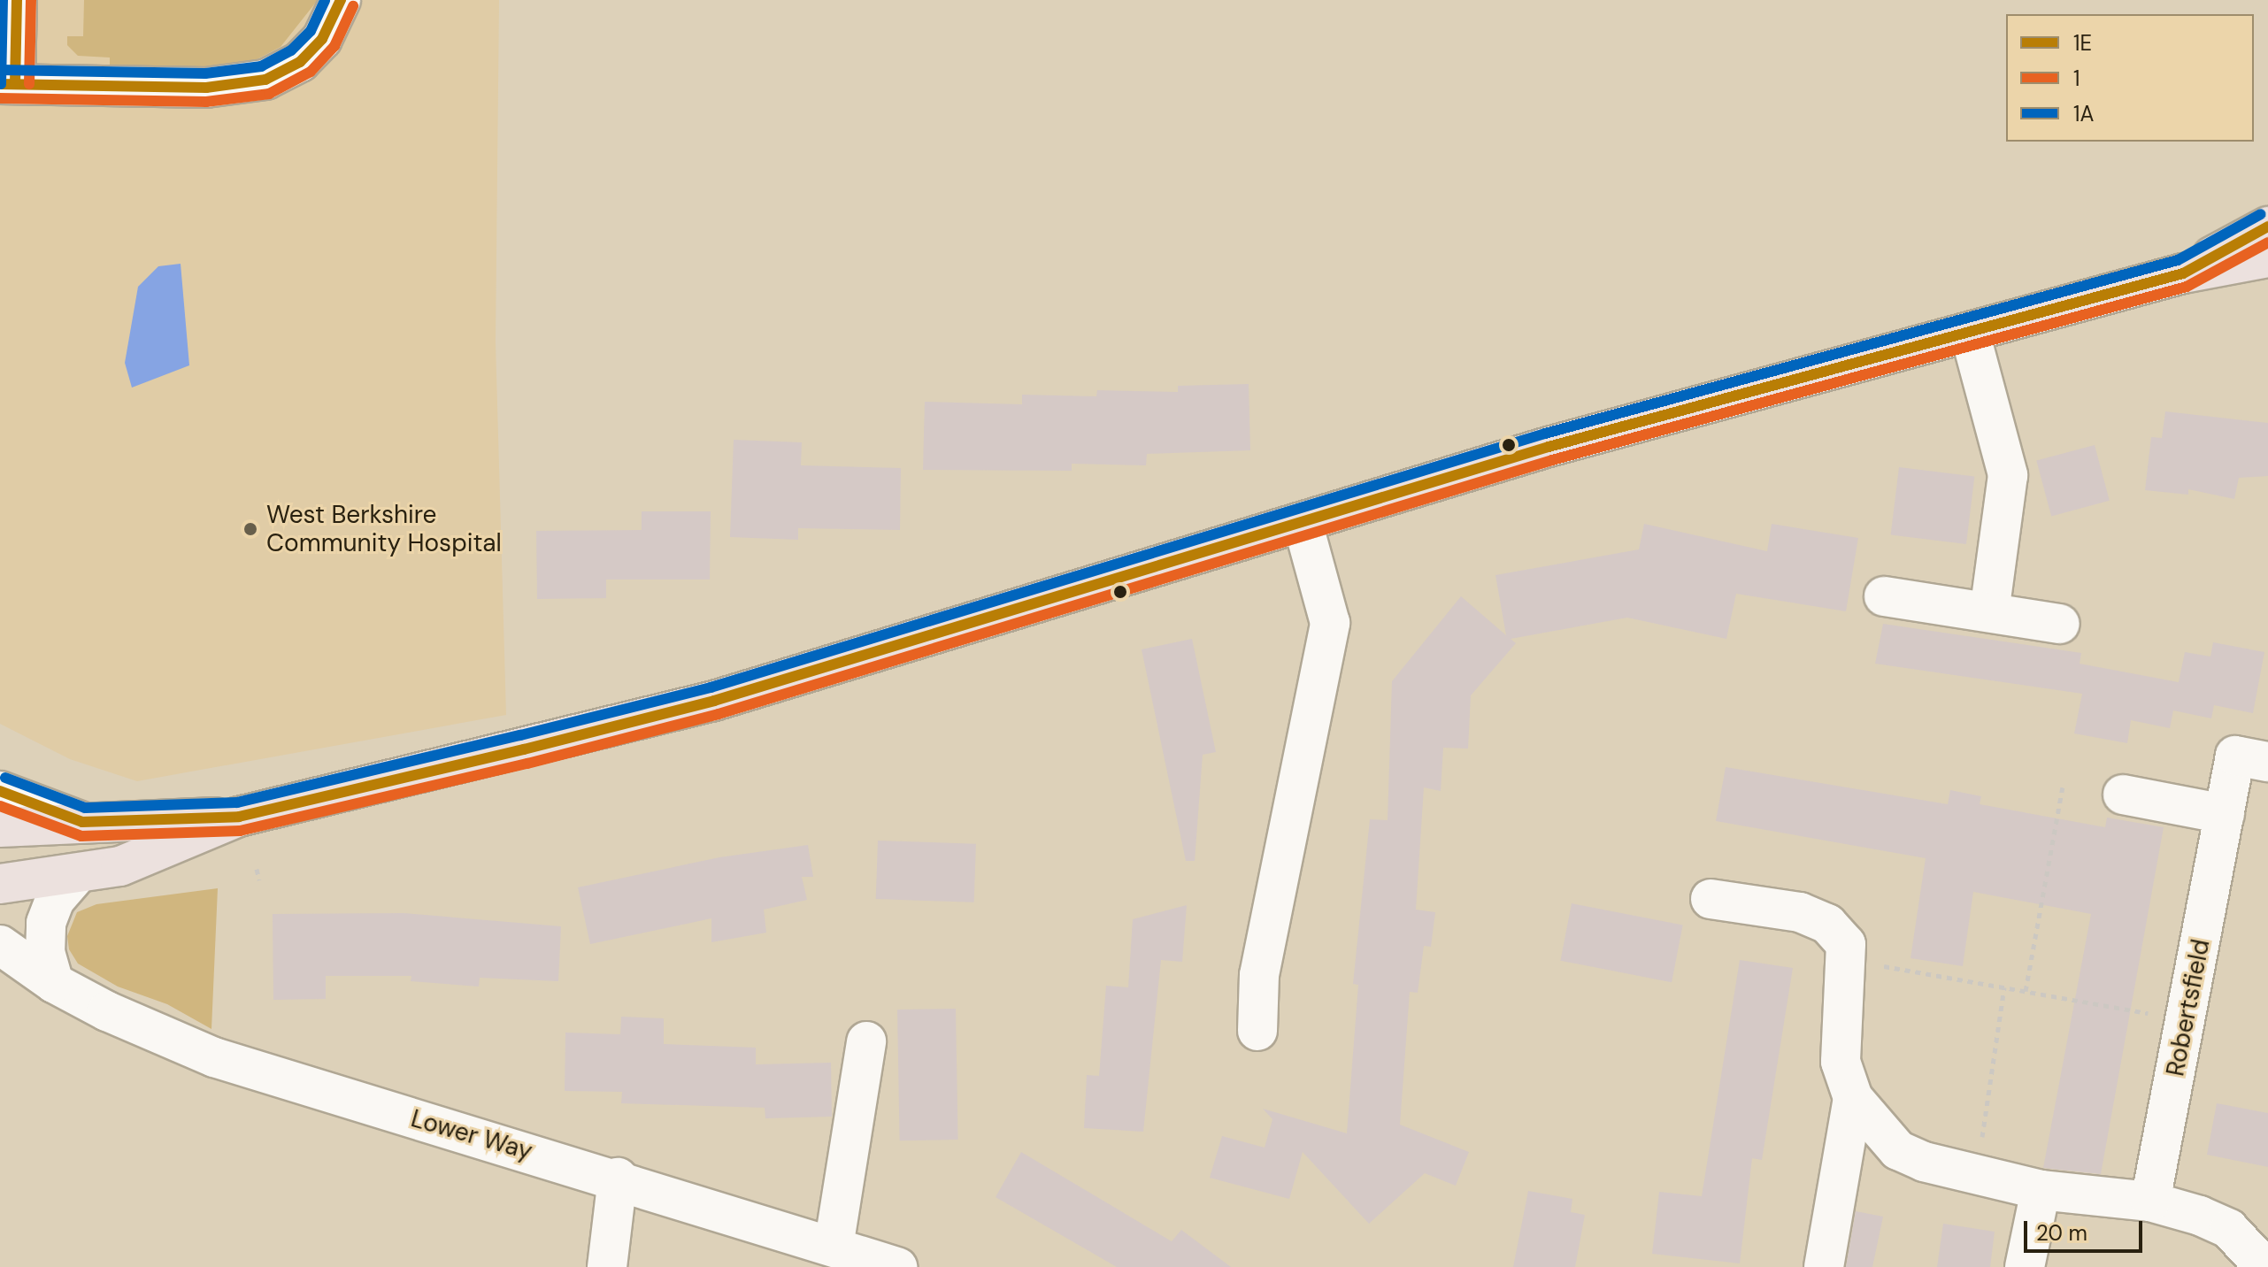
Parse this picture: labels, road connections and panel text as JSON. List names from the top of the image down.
{
  "streets": {
    "street": ["Robertsfield", "Lower Way"]
  },
  "places": ["West Berkshire Community Hospital"],
  "lines": ["transit line 1E", "transit line 1", "transit line 1A"],
  "legend": ["1E", "1", "1A"],
  "scale_bar": "20 m"
}
